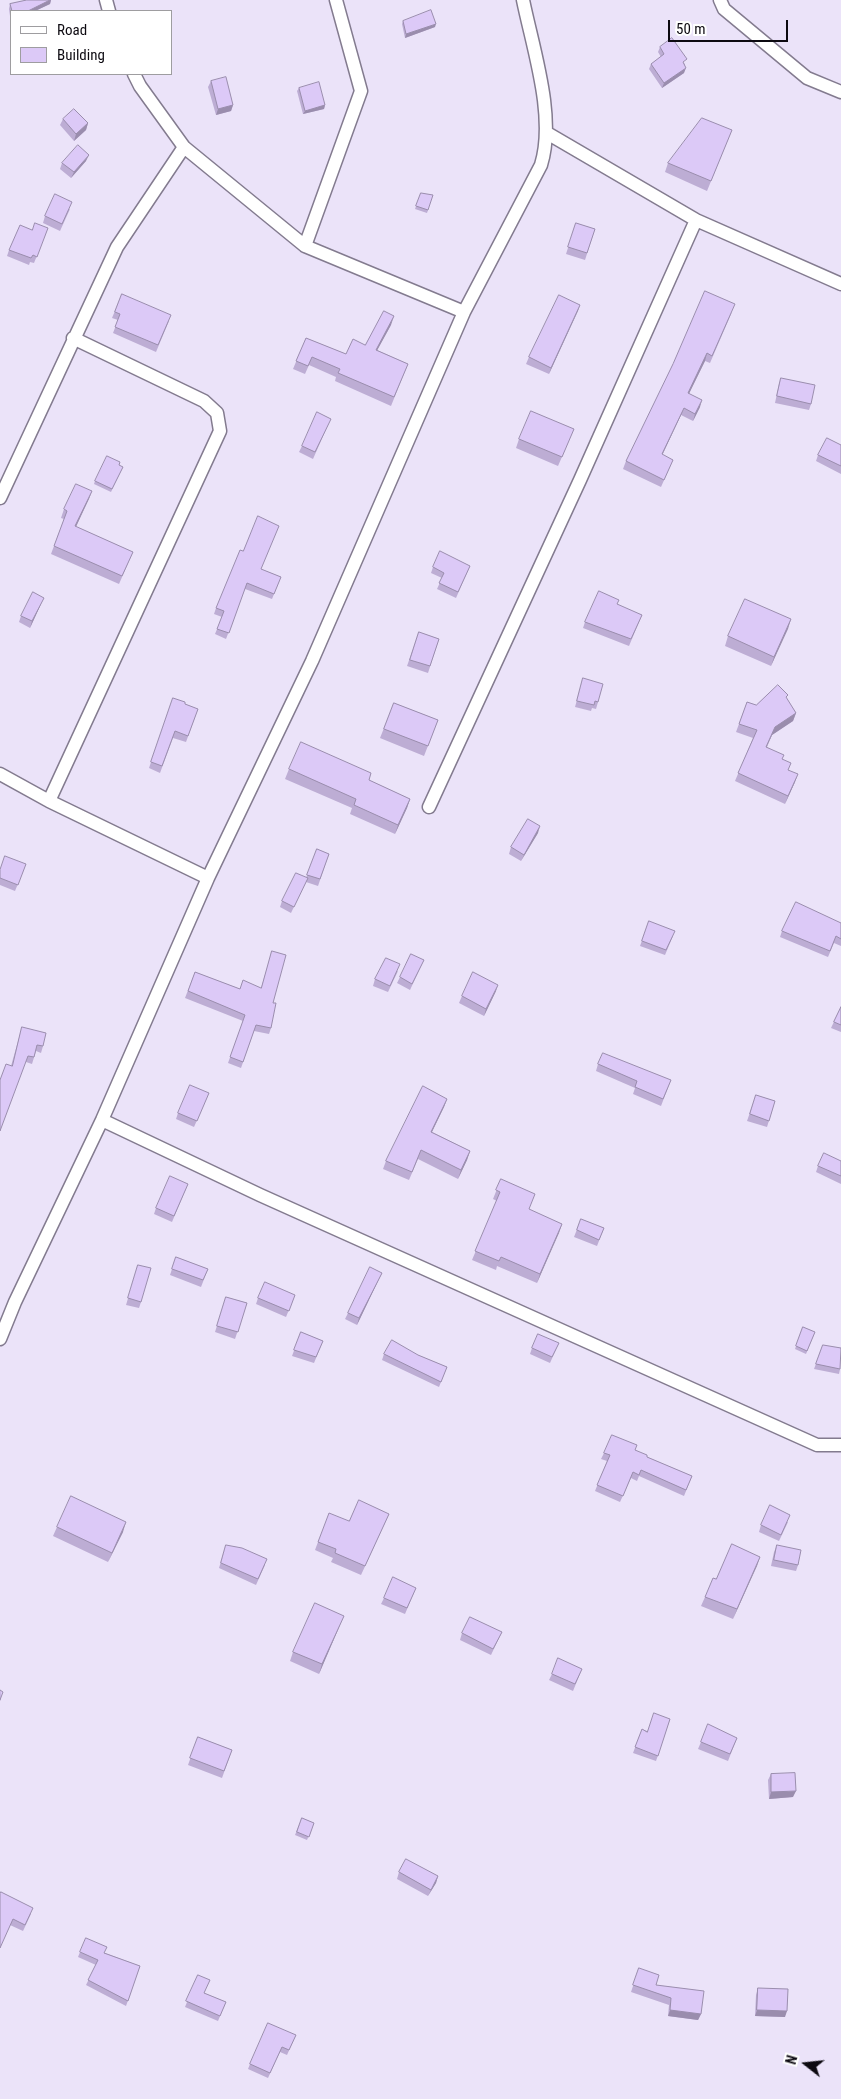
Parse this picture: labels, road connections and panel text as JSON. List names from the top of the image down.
{
  "legend": ["Road", "Building"],
  "scale_bar": "50 m",
  "north": "left"
}
